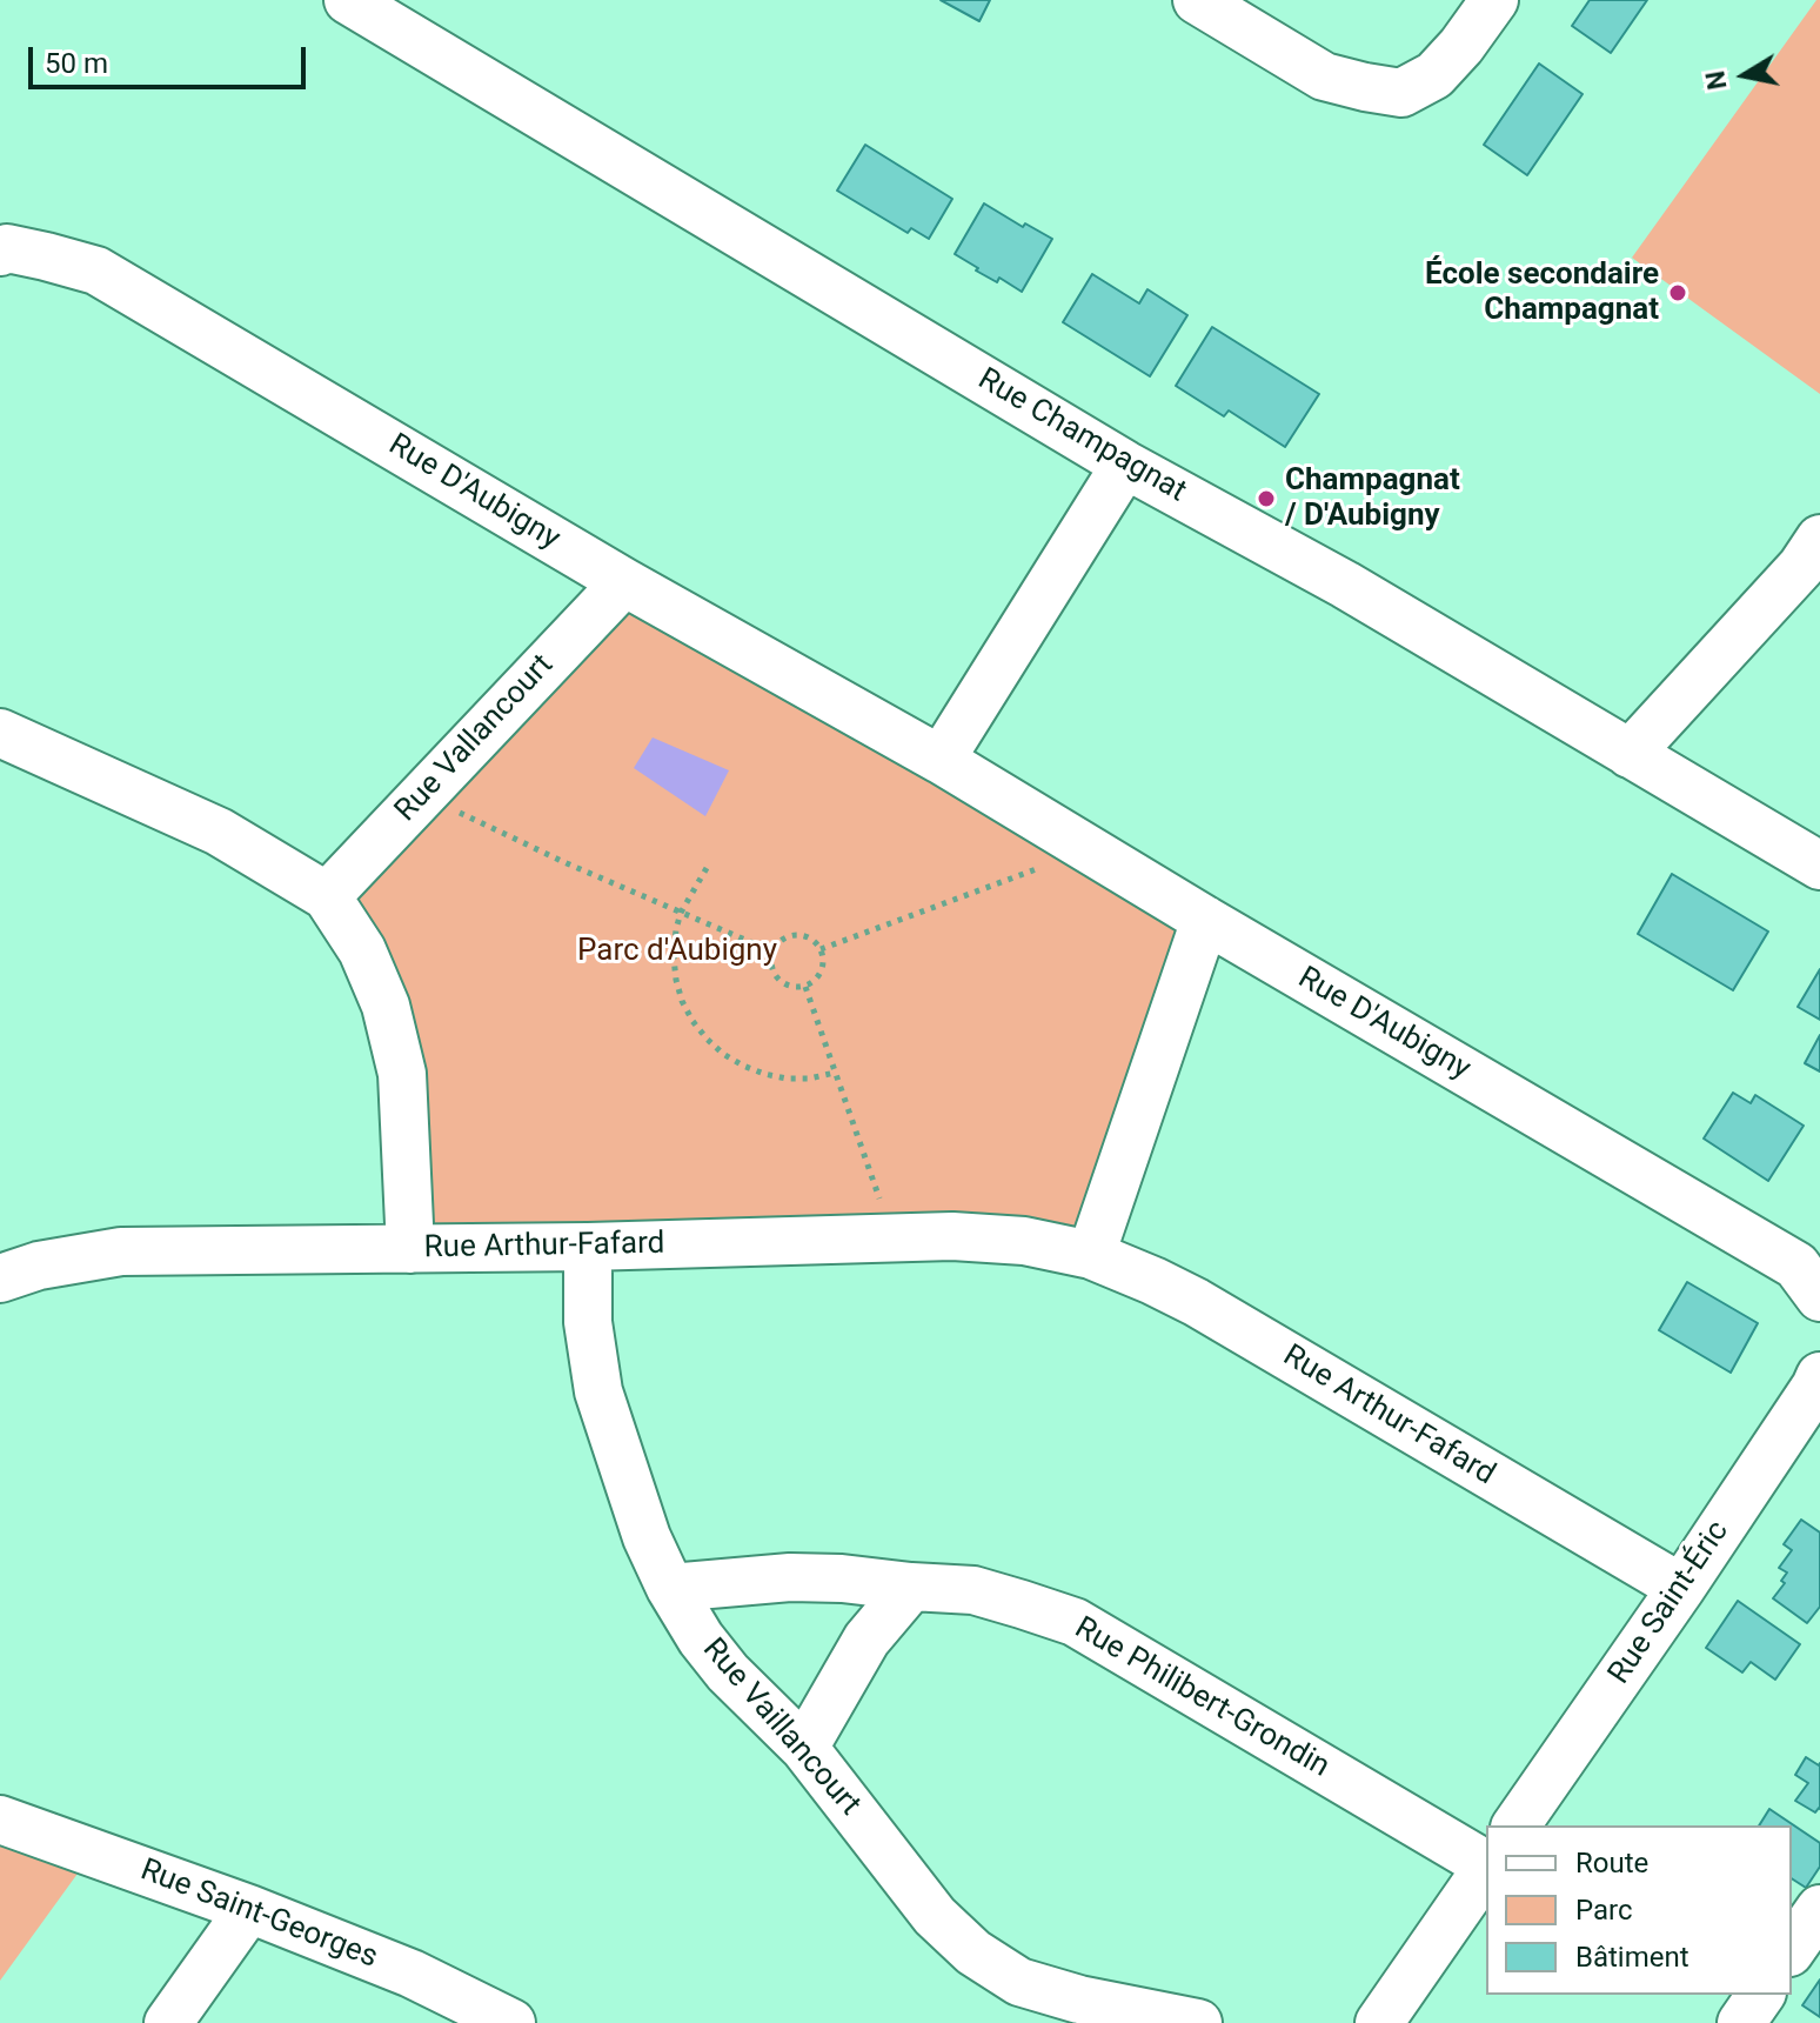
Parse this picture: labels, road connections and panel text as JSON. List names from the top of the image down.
{
  "streets": {
    "street": [
      "Rue Champagnat",
      "Rue D'Aubigny",
      "Rue Vallancourt",
      "Rue Arthur-Fafard",
      "Rue Saint-Éric",
      "Rue Philibert-Grondin",
      "Rue Vaillancourt",
      "Rue Saint-Georges"
    ]
  },
  "crossings": [
    ["Rue D'Aubigny", "Rue Vallancourt"],
    ["Rue Arthur-Fafard", "Rue Saint-Éric"],
    ["Rue Arthur-Fafard", "Rue Vaillancourt"],
    ["Rue Philibert-Grondin", "Rue Vaillancourt"]
  ],
  "parks": ["Parc d'Aubigny"],
  "places": ["École secondaire Champagnat", "Champagnat / D'Aubigny"],
  "legend": ["Route", "Parc", "Bâtiment"],
  "scale_bar": "50 m",
  "north": "left"
}
